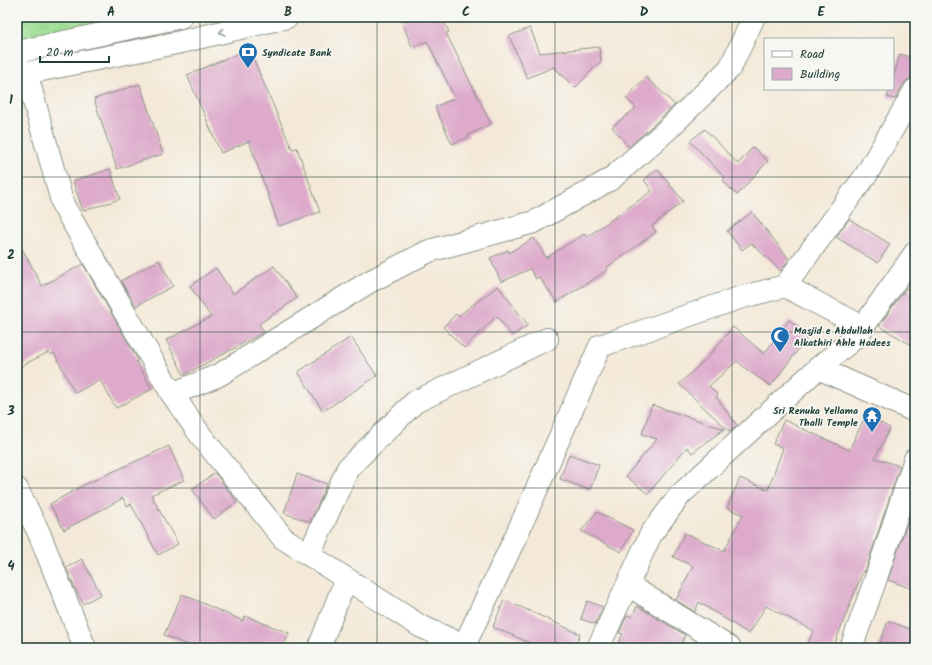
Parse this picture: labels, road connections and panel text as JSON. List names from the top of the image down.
{
  "places": {
    "bank": ["Syndicate Bank"],
    "mosque": ["Masjid e Abdullah Alkathiri Ahle Hadees"],
    "temple": ["Sri Renuka Yellama Thalli Temple"]
  },
  "legend": ["Road", "Building"],
  "scale_bar": "20 m",
  "grid": {
    "columns": [
      "A",
      "B",
      "C",
      "D",
      "E"
    ],
    "rows": [
      "1",
      "2",
      "3",
      "4"
    ]
  }
}
